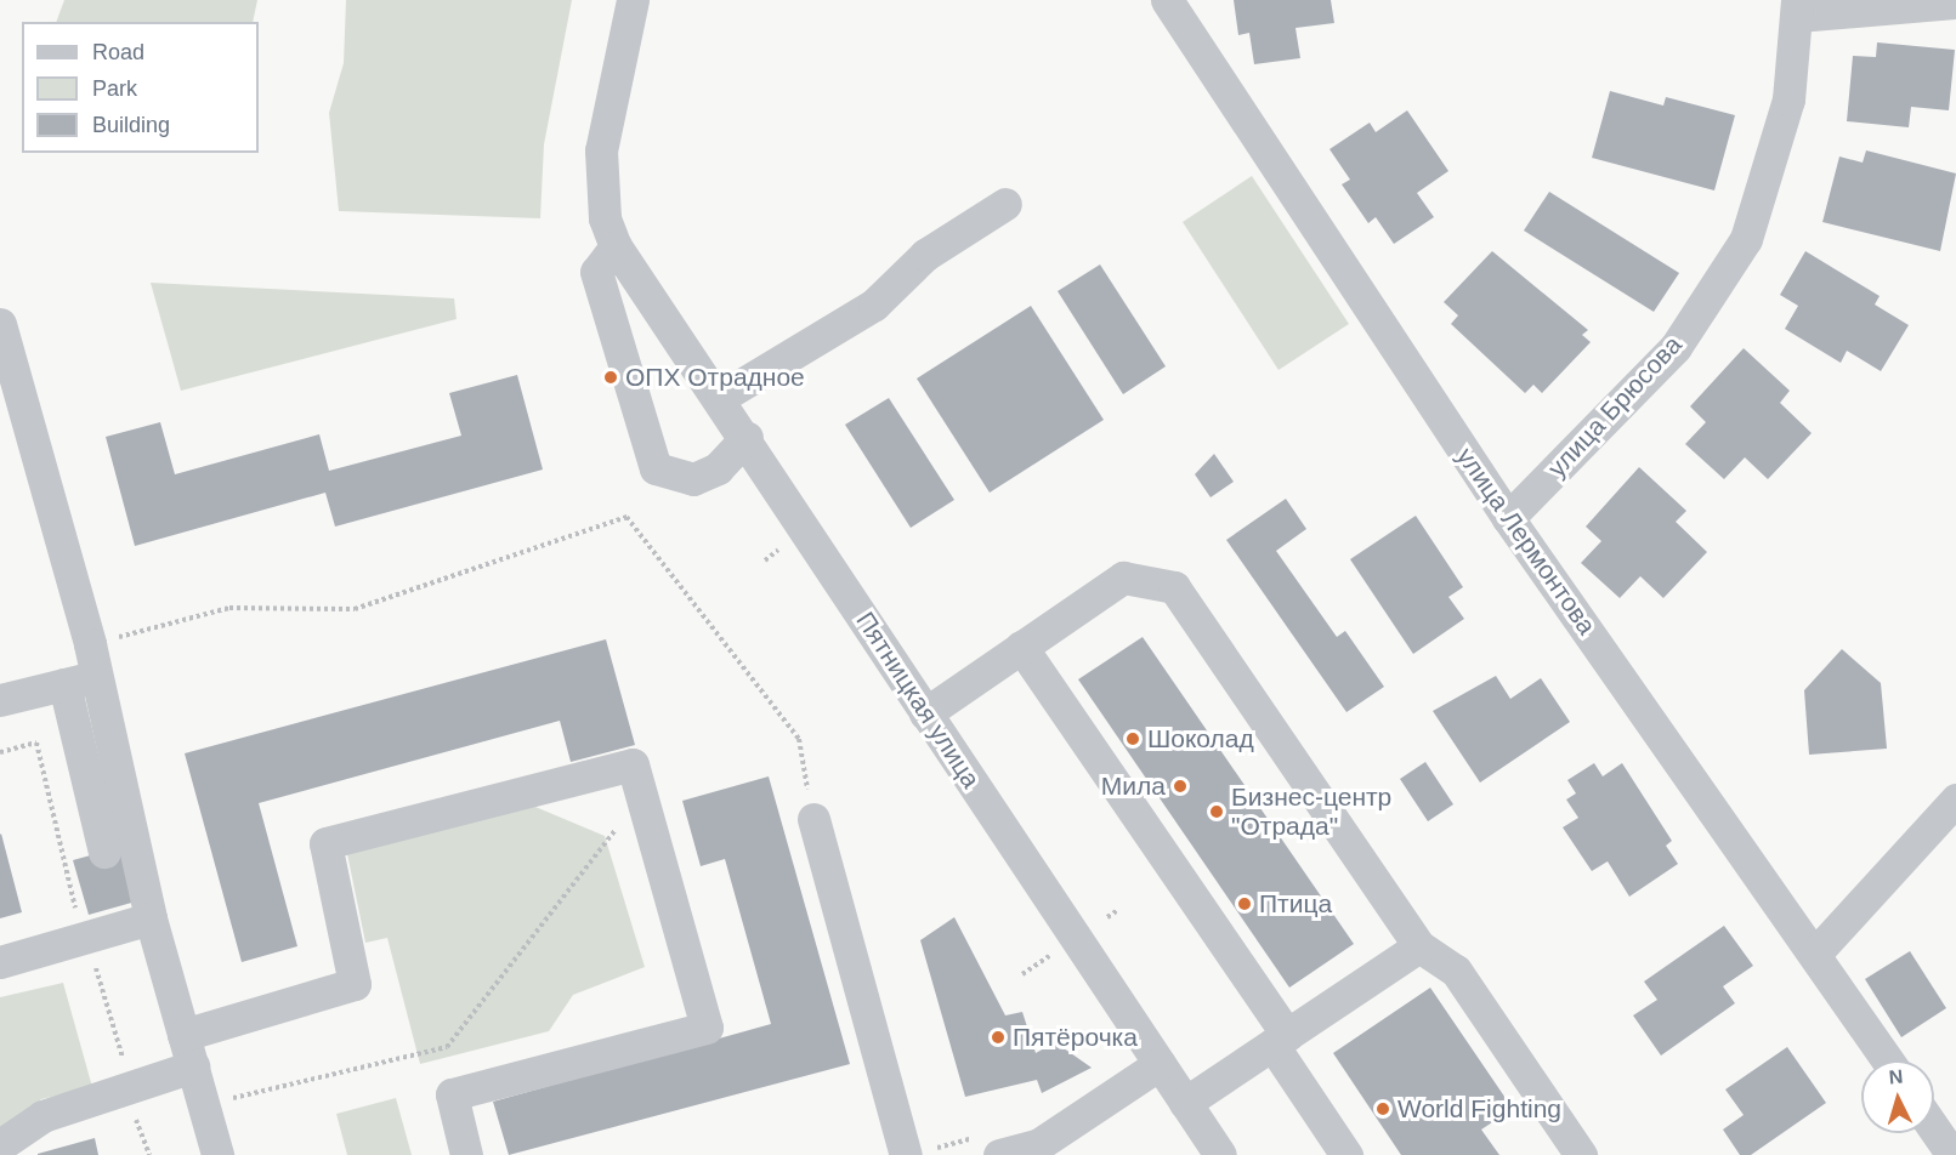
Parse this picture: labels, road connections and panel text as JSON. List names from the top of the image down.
{
  "streets": {
    "street": ["улица Брюсова", "улица Лермонтова", "Пятницкая улица"]
  },
  "crossings": [
    ["улица Брюсова", "улица Лермонтова"]
  ],
  "places": [
    "ОПХ Отрадное",
    "Шоколад",
    "Мила",
    "Бизнес-центр \"Отрада\"",
    "Птица",
    "Пятёрочка",
    "World Fighting"
  ],
  "legend": ["Road", "Park", "Building"],
  "north": "top"
}
